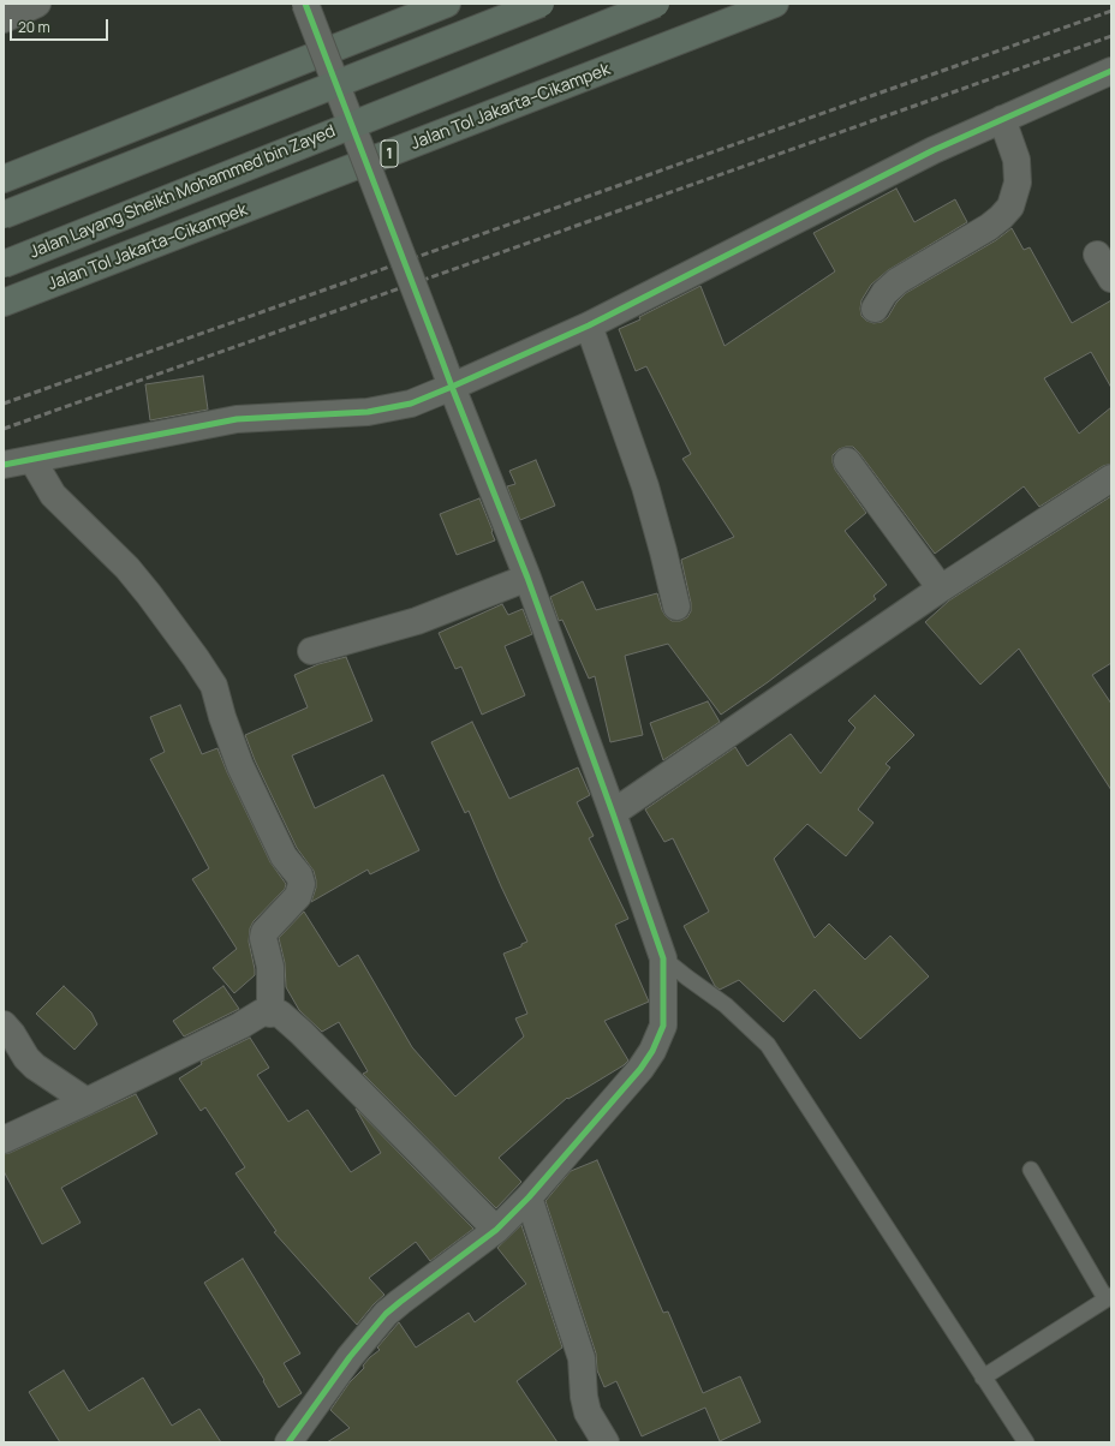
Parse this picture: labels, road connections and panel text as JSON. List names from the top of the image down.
{
  "streets": {
    "highway": ["Jalan Tol Jakarta–Cikampek", "1", "Jalan Layang Sheikh Mohammed bin Zayed"]
  },
  "scale_bar": "20 m"
}
